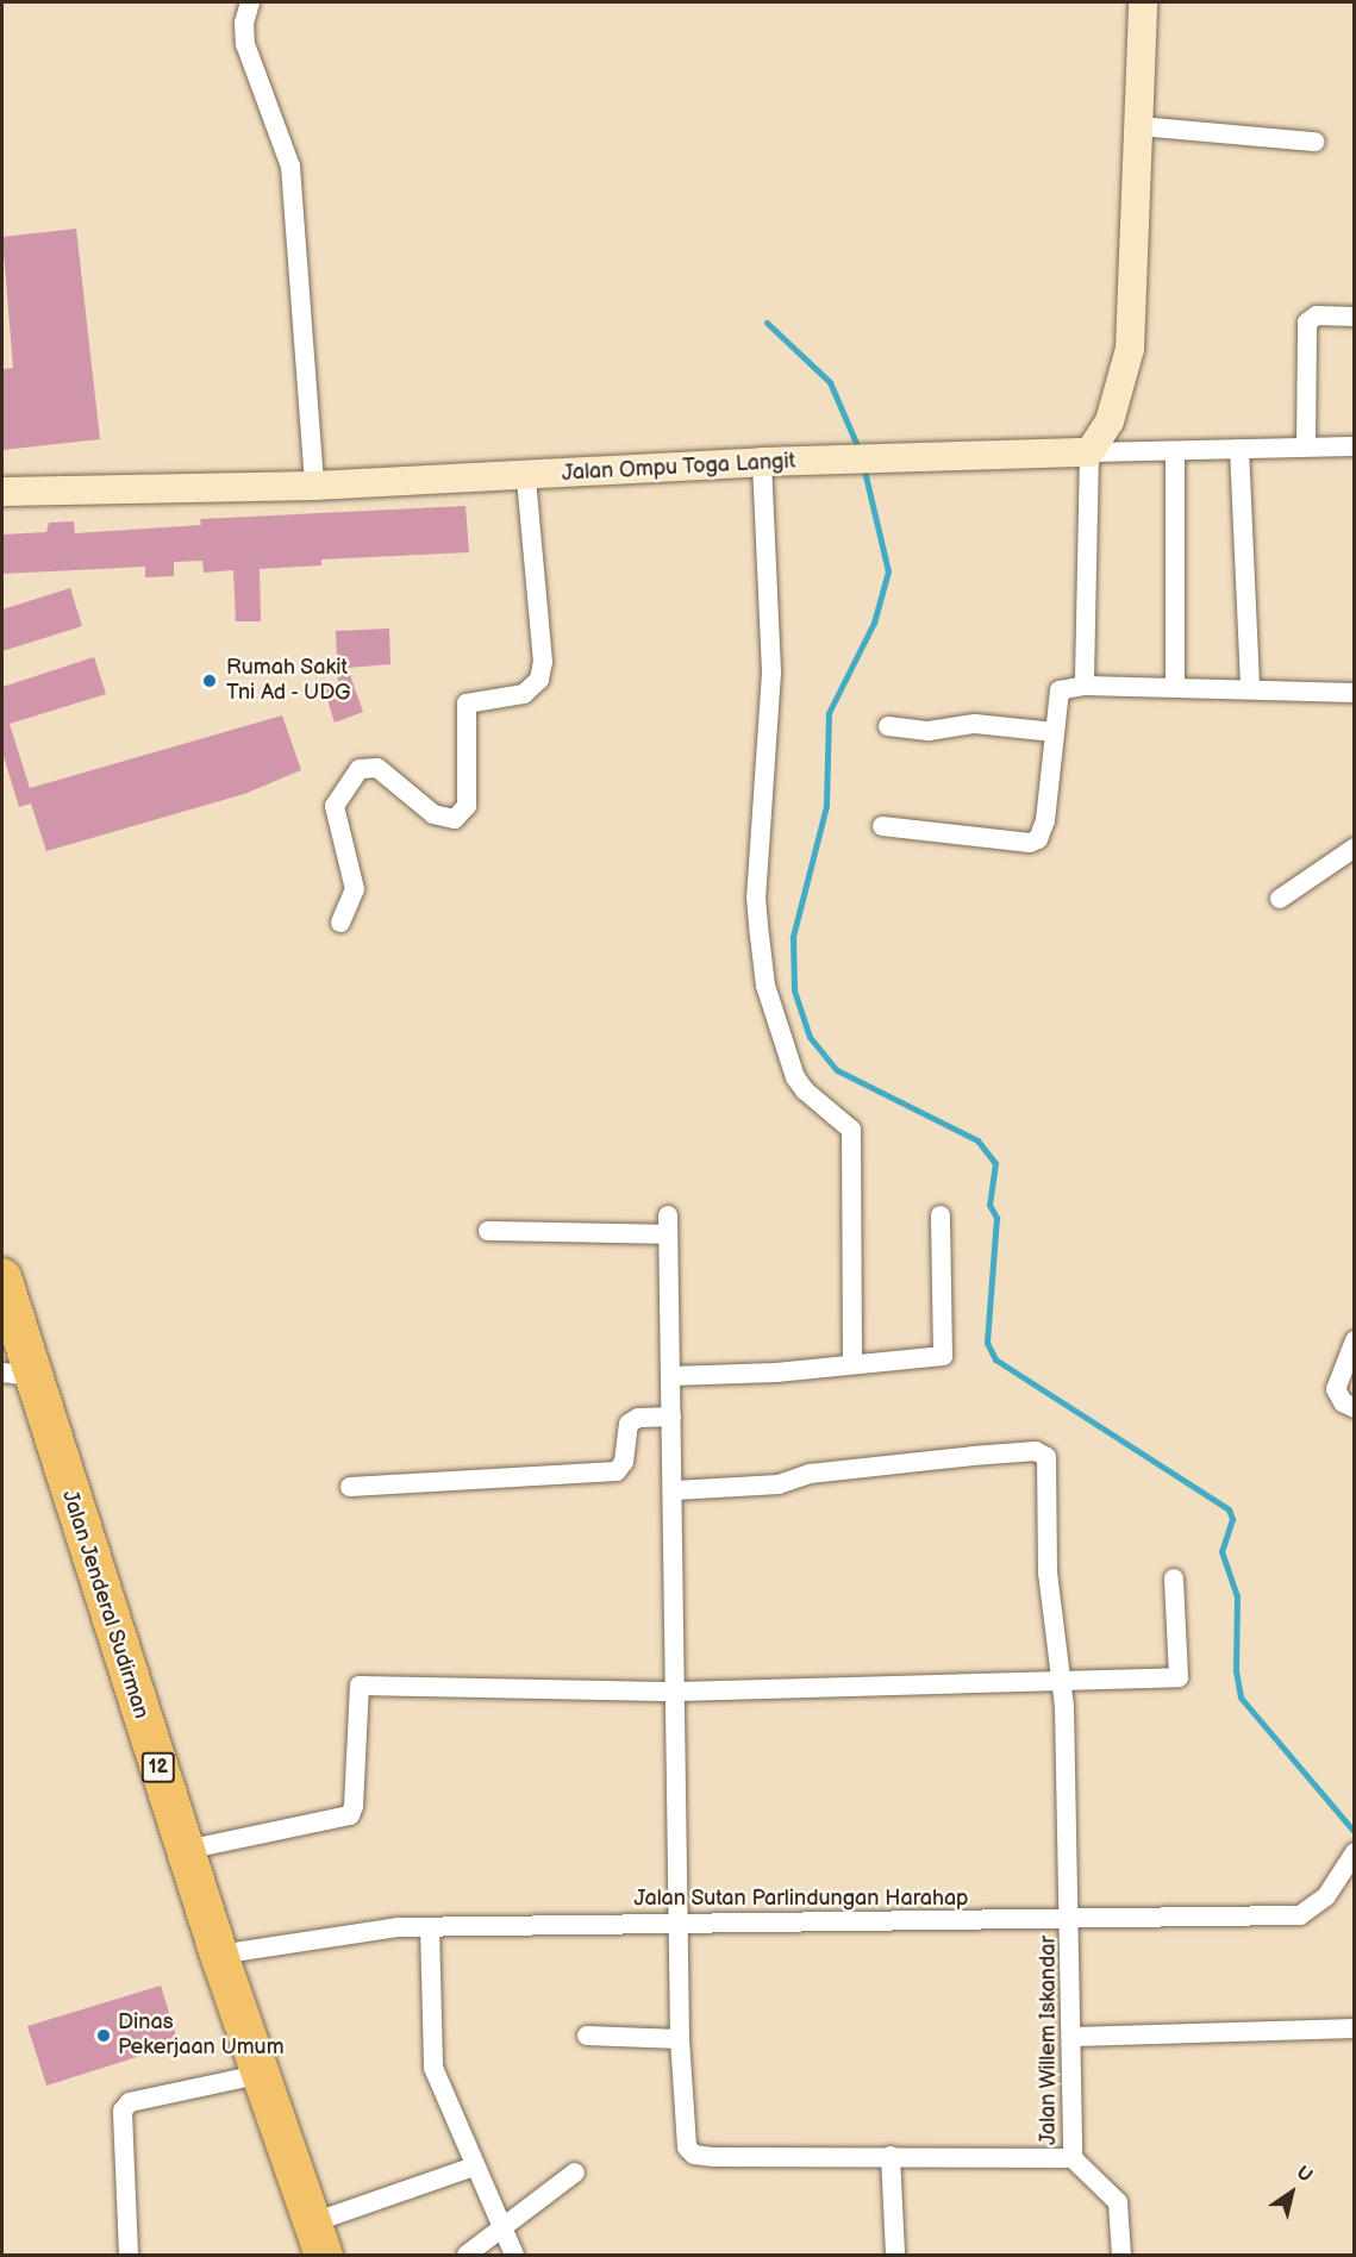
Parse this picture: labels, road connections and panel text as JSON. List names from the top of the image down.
{
  "streets": {
    "highway": ["Jalan Jenderal Sudirman", "12"],
    "main road": ["Jalan Ompu Toga Langit"],
    "street": ["Jalan Sutan Parlindungan Harahap", "Jalan Willem Iskandar"]
  },
  "crossings": [
    ["Jalan Jenderal Sudirman", "Jalan Sutan Parlindungan Harahap"],
    ["Jalan Sutan Parlindungan Harahap", "Jalan Willem Iskandar"]
  ],
  "places": ["Rumah Sakit Tni Ad - UDG", "Dinas Pekerjaan Umum"],
  "north": "top right"
}
